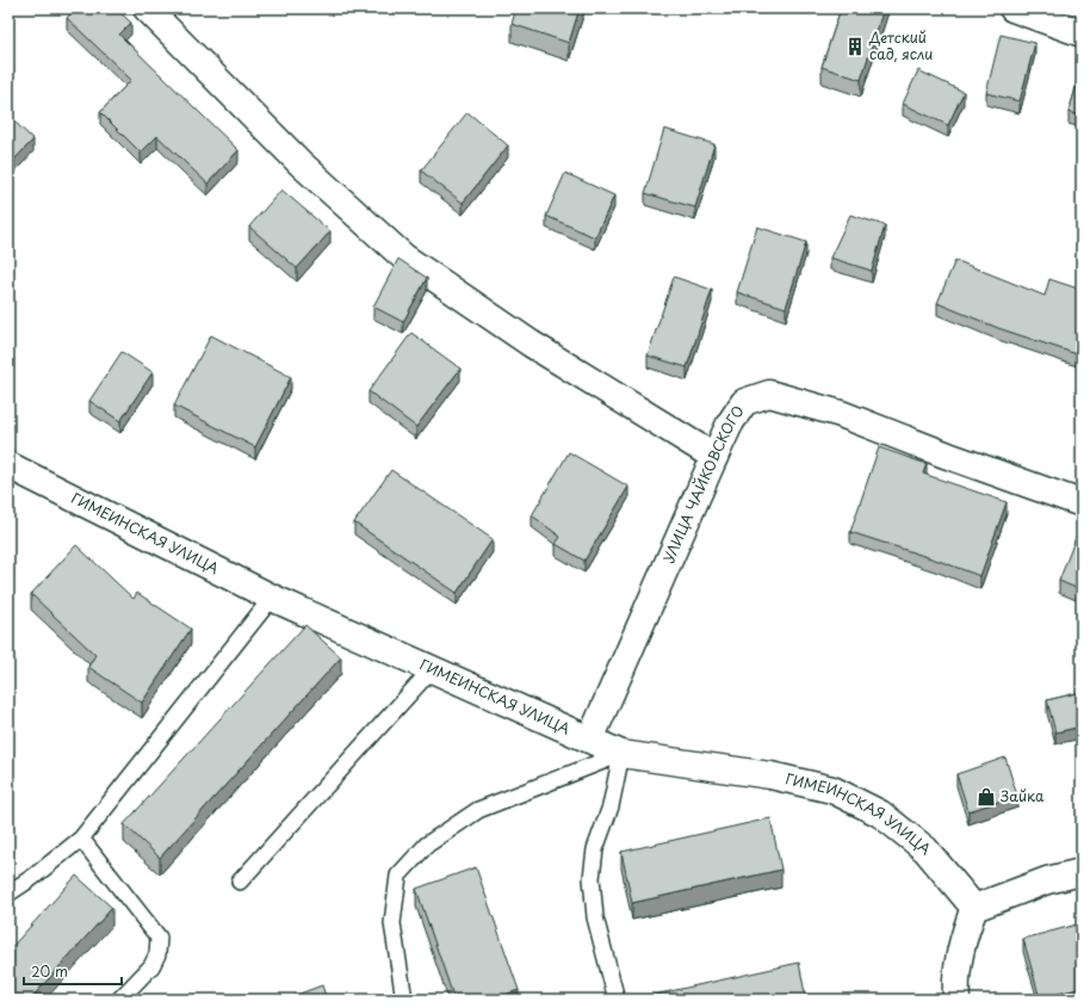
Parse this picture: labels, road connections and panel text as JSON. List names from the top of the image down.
{
  "streets": {
    "street": ["УЛИЦА ЧАЙКОВСКОГО", "ГИМЕИНСКАЯ УЛИЦА"]
  },
  "crossings": [
    ["УЛИЦА ЧАЙКОВСКОГО", "ГИМЕИНСКАЯ УЛИЦА"]
  ],
  "places": {
    "building": ["Детский сад, ясли"],
    "shop": ["Зайка"]
  },
  "scale_bar": "20 m"
}
